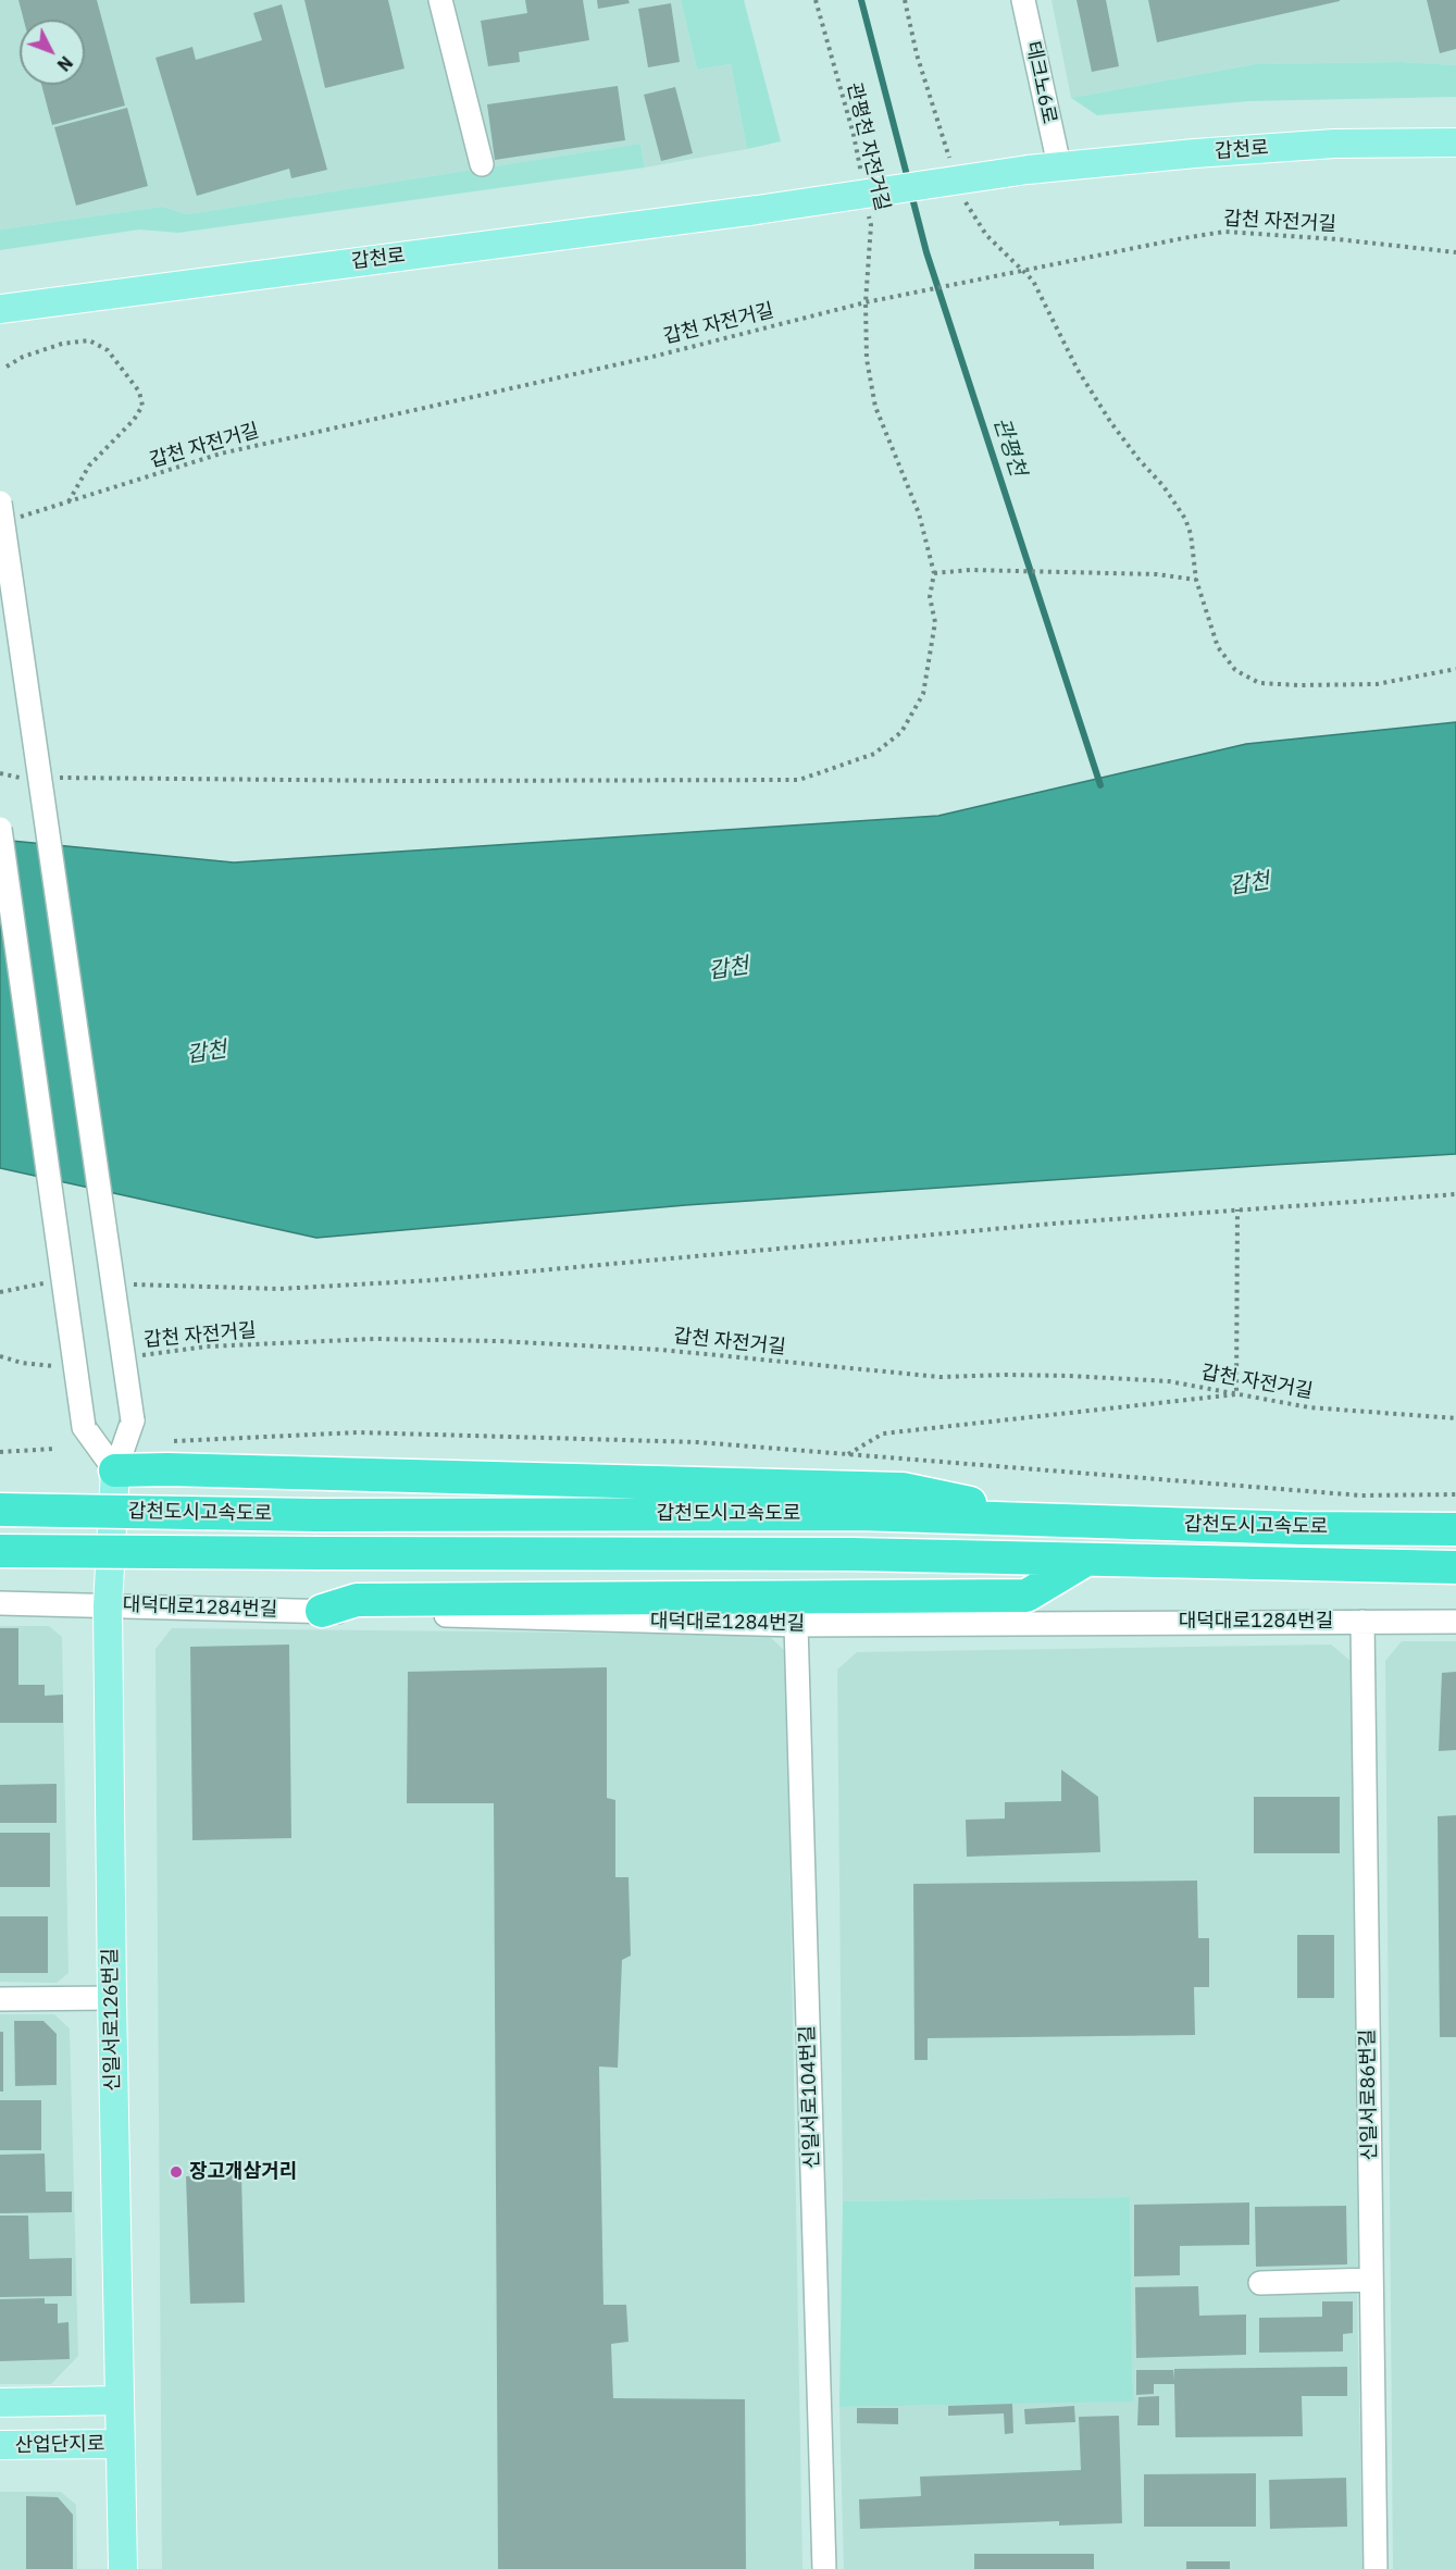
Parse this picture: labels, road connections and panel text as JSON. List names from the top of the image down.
{
  "streets": {
    "highway": ["갑천도시고속도로"],
    "main road": ["갑천로", "신일서로126번길", "산업단지로"],
    "street": [
      "테크노6로",
      "대덕대로1284번길",
      "신일서로86번길",
      "신일서로104번길"
    ],
    "path": ["관평천 자전거길", "갑천 자전거길"]
  },
  "crossings": [
    ["테크노6로", "갑천로"],
    ["관평천 자전거길", "갑천 자전거길"],
    ["대덕대로1284번길", "신일서로126번길"],
    ["대덕대로1284번길", "신일서로86번길"],
    ["대덕대로1284번길", "신일서로104번길"],
    ["신일서로126번길", "산업단지로"]
  ],
  "water": ["관평천", "갑천"],
  "places": ["장고개삼거리"],
  "north": "bottom right"
}
